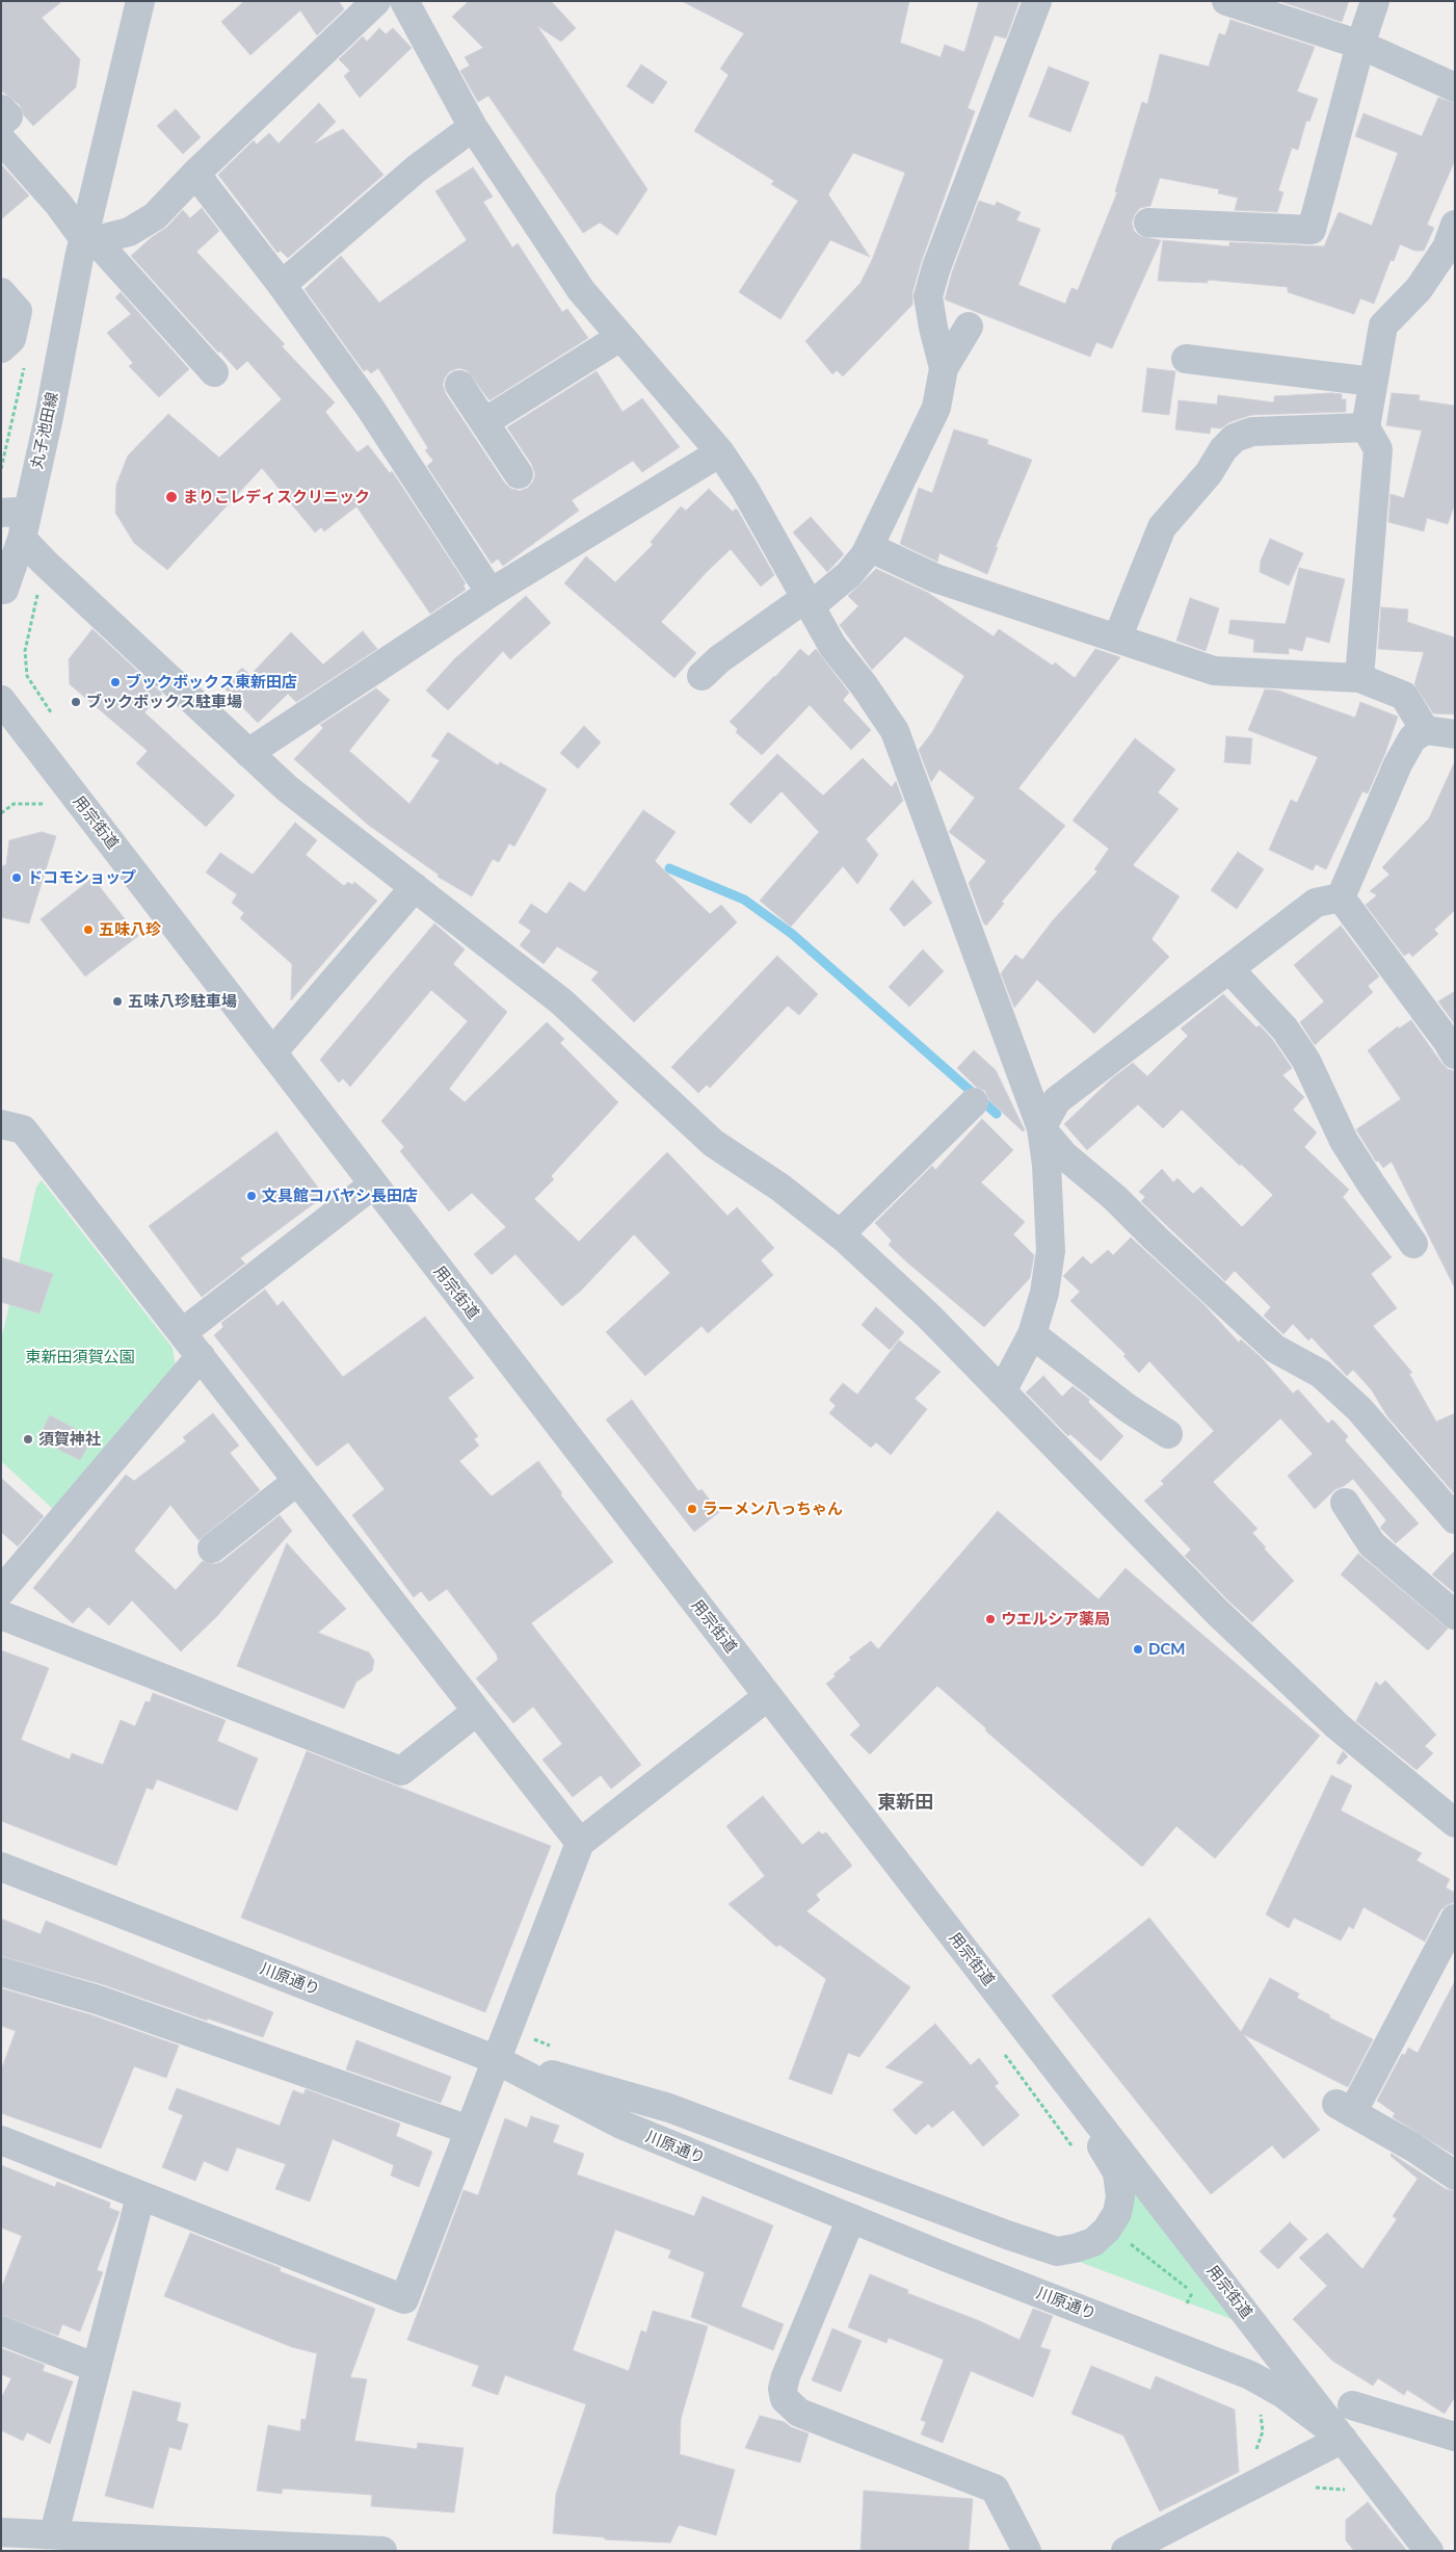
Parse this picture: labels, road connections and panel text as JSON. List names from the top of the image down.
{
  "streets": {
    "street": ["丸子池田線", "用宗街道", "川原通り"]
  },
  "crossings": [
    ["用宗街道", "川原通り"]
  ],
  "districts": ["東新田"],
  "parks": ["東新田須賀公園"],
  "places": [
    "まりこレディスクリニック",
    "ブックボックス東新田店",
    "ブックボックス駐車場",
    "ドコモショップ",
    "五味八珍",
    "五味八珍駐車場",
    "文具館コバヤシ長田店",
    "須賀神社",
    "ラーメン八っちゃん",
    "ウエルシア薬局",
    "DCM"
  ]
}
